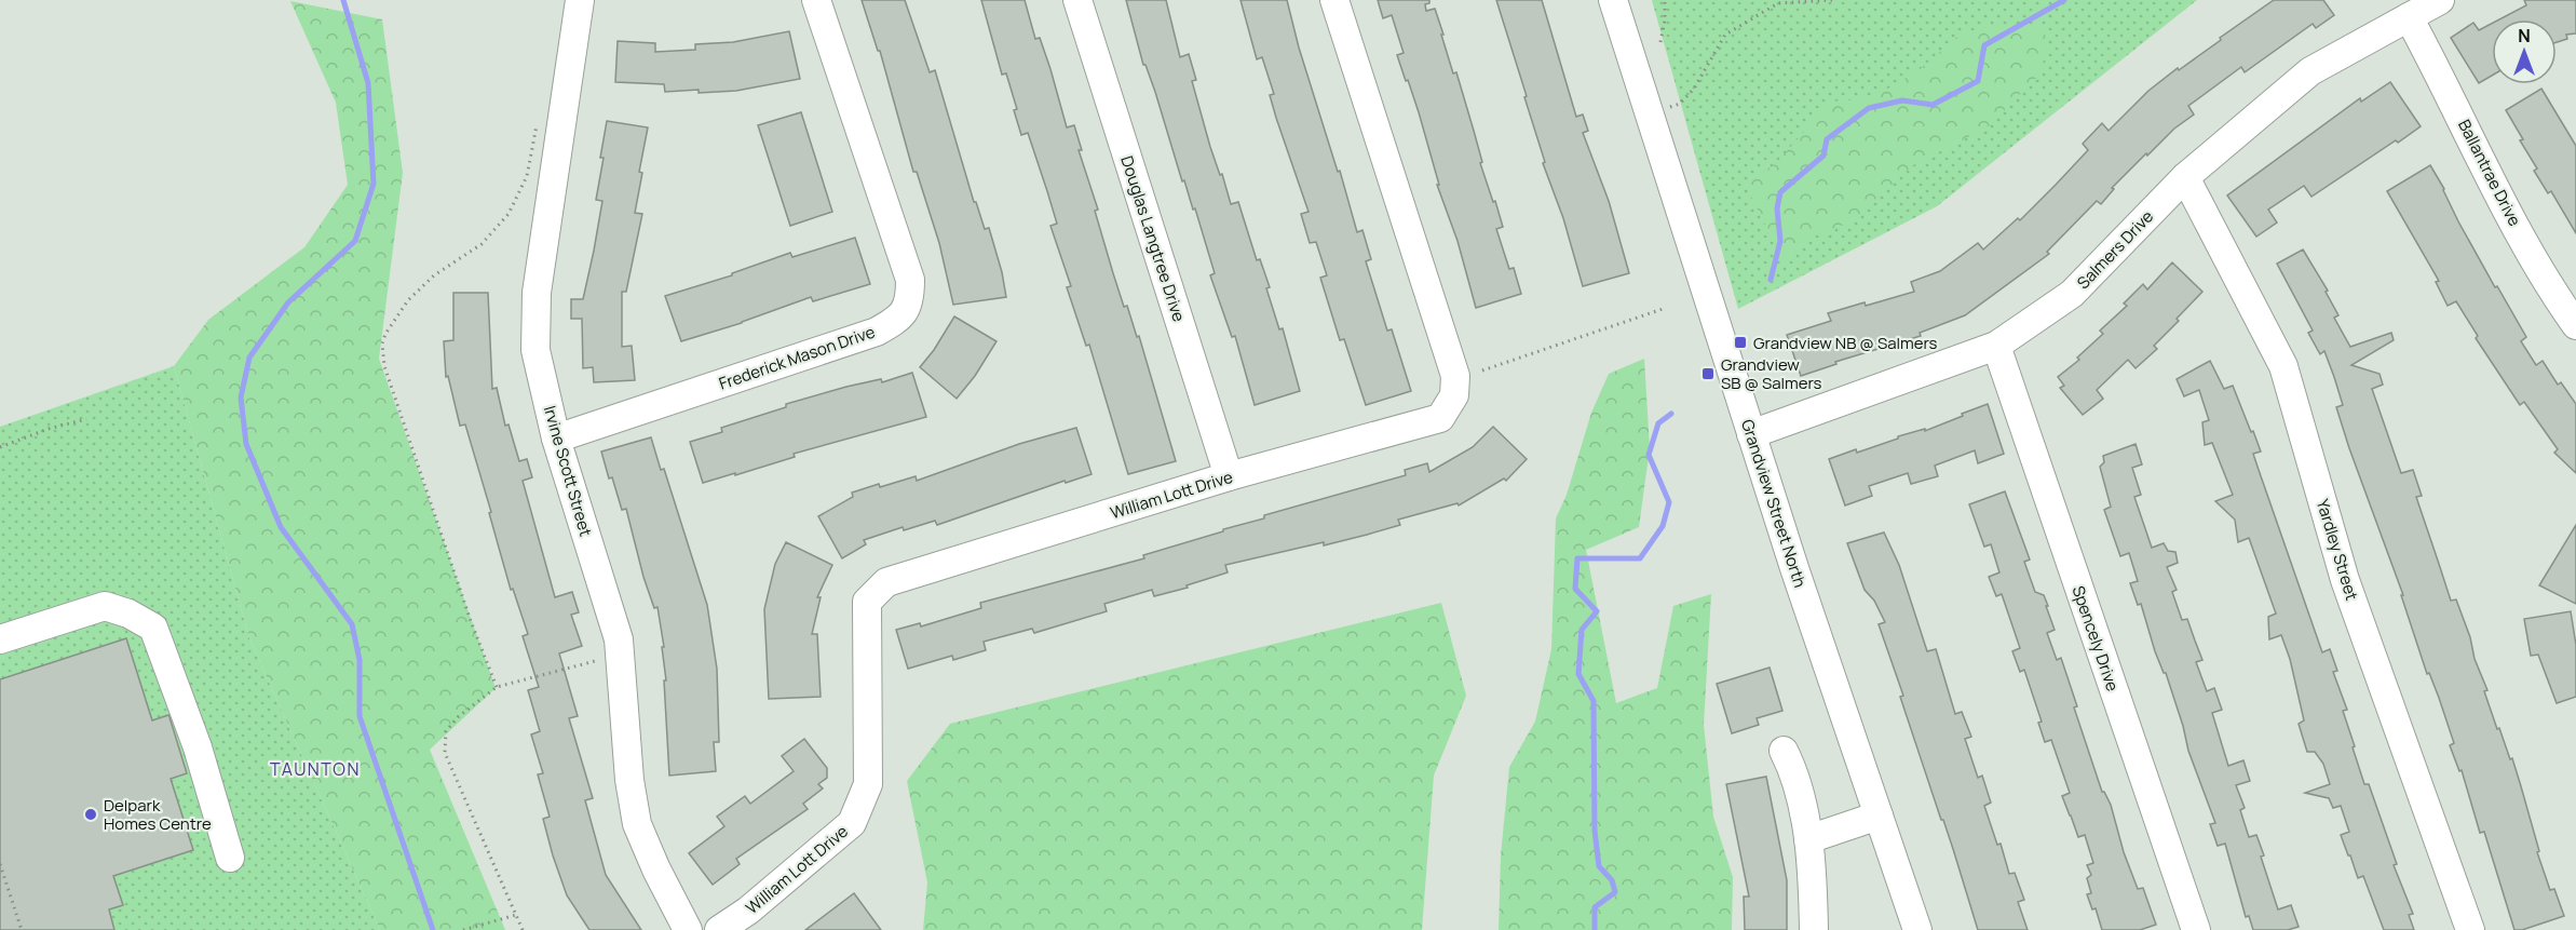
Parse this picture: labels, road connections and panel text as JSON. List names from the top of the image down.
{
  "streets": {
    "street": [
      "Ballantrae Drive",
      "Douglas Langtree Drive",
      "Salmers Drive",
      "Frederick Mason Drive",
      "Irvine Scott Street",
      "William Lott Drive",
      "Grandview Street North",
      "Yardley Street",
      "Spencely Drive"
    ]
  },
  "crossings": [
    ["Ballantrae Drive", "Salmers Drive"],
    ["Douglas Langtree Drive", "William Lott Drive"],
    ["Salmers Drive", "Grandview Street North"],
    ["Salmers Drive", "Yardley Street"],
    ["Salmers Drive", "Spencely Drive"],
    ["Frederick Mason Drive", "Irvine Scott Street"]
  ],
  "districts": ["TAUNTON"],
  "places": {
    "transit": ["Grandview NB @ Salmers", "Grandview SB @ Salmers"],
    "other": ["Delpark Homes Centre"]
  },
  "north": "top"
}
